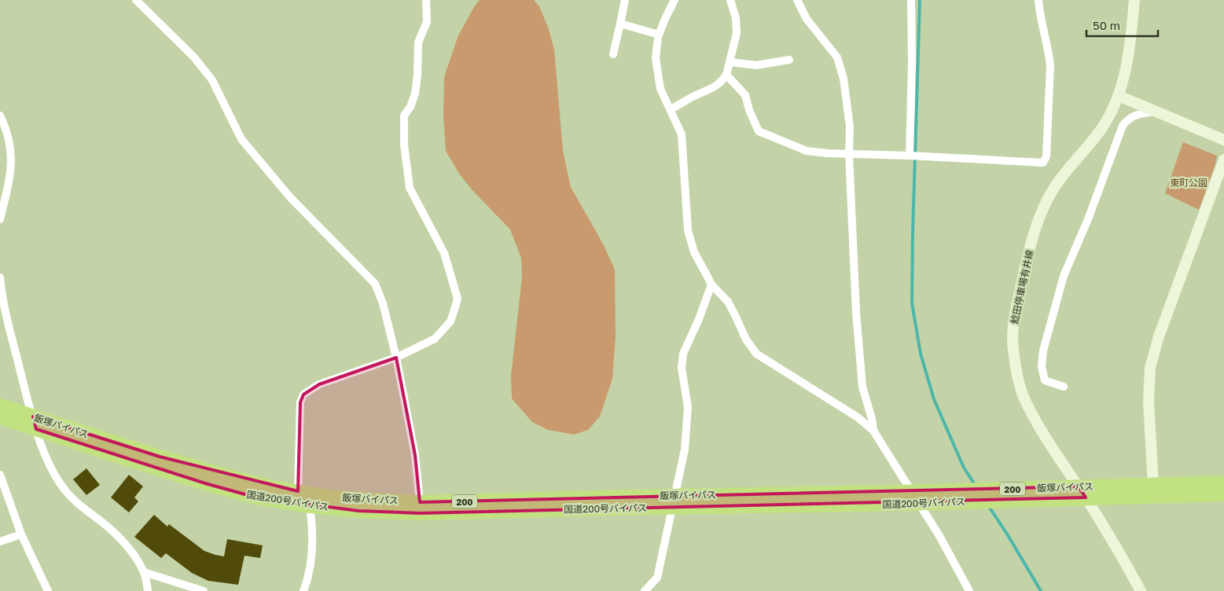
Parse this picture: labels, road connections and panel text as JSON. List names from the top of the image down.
{
  "streets": {
    "highway": ["飯塚バイパス", "200", "国道200号バイパス"],
    "main road": ["鯰田停車場有井線"]
  },
  "crossings": [
    ["飯塚バイパス", "国道200号バイパス"]
  ],
  "parks": ["東町公園"],
  "scale_bar": "50 m"
}
